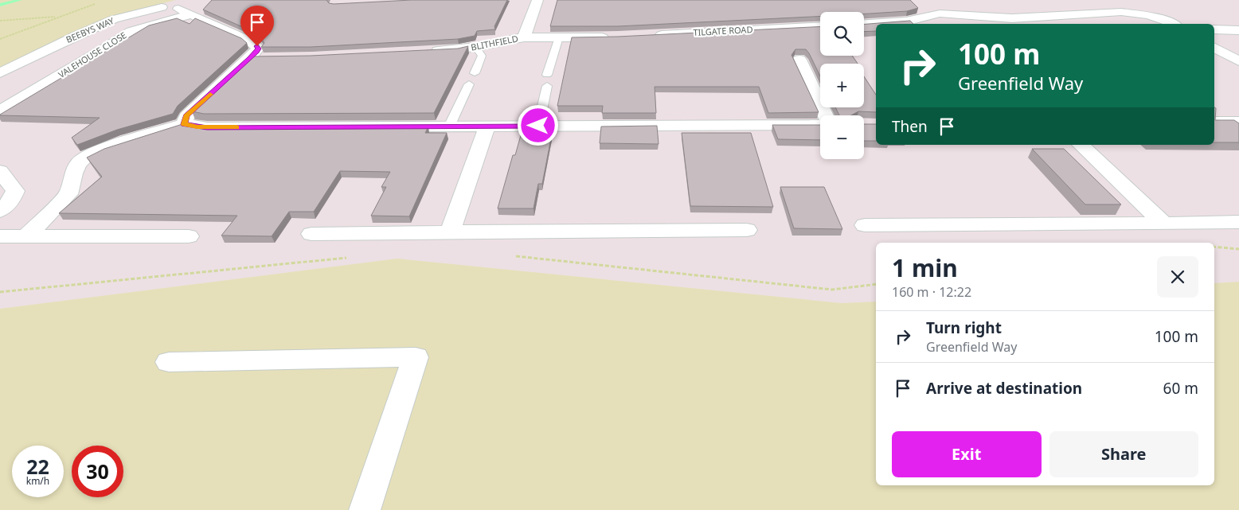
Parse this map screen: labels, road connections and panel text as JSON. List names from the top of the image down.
{
  "streets": {
    "street": [
      "BEEBYS WAY",
      "TILGATE ROAD",
      "BLITHFIELD",
      "VALEHOUSE CLOSE"
    ]
  },
  "page": {
    "map_buttons": ["+", "−"],
    "turn": ["100 m", "Greenfield Way"],
    "then": "Then",
    "heading": ["1 min", "160 m · 12:22"],
    "list": [
      {
        "name": "Turn right",
        "note": "Greenfield Way",
        "value": "100 m"
      },
      {
        "name": "Arrive at destination",
        "value": "60 m"
      }
    ],
    "buttons": ["Exit", "Share"],
    "speed": "22 km/h",
    "limit": "30"
  }
}
